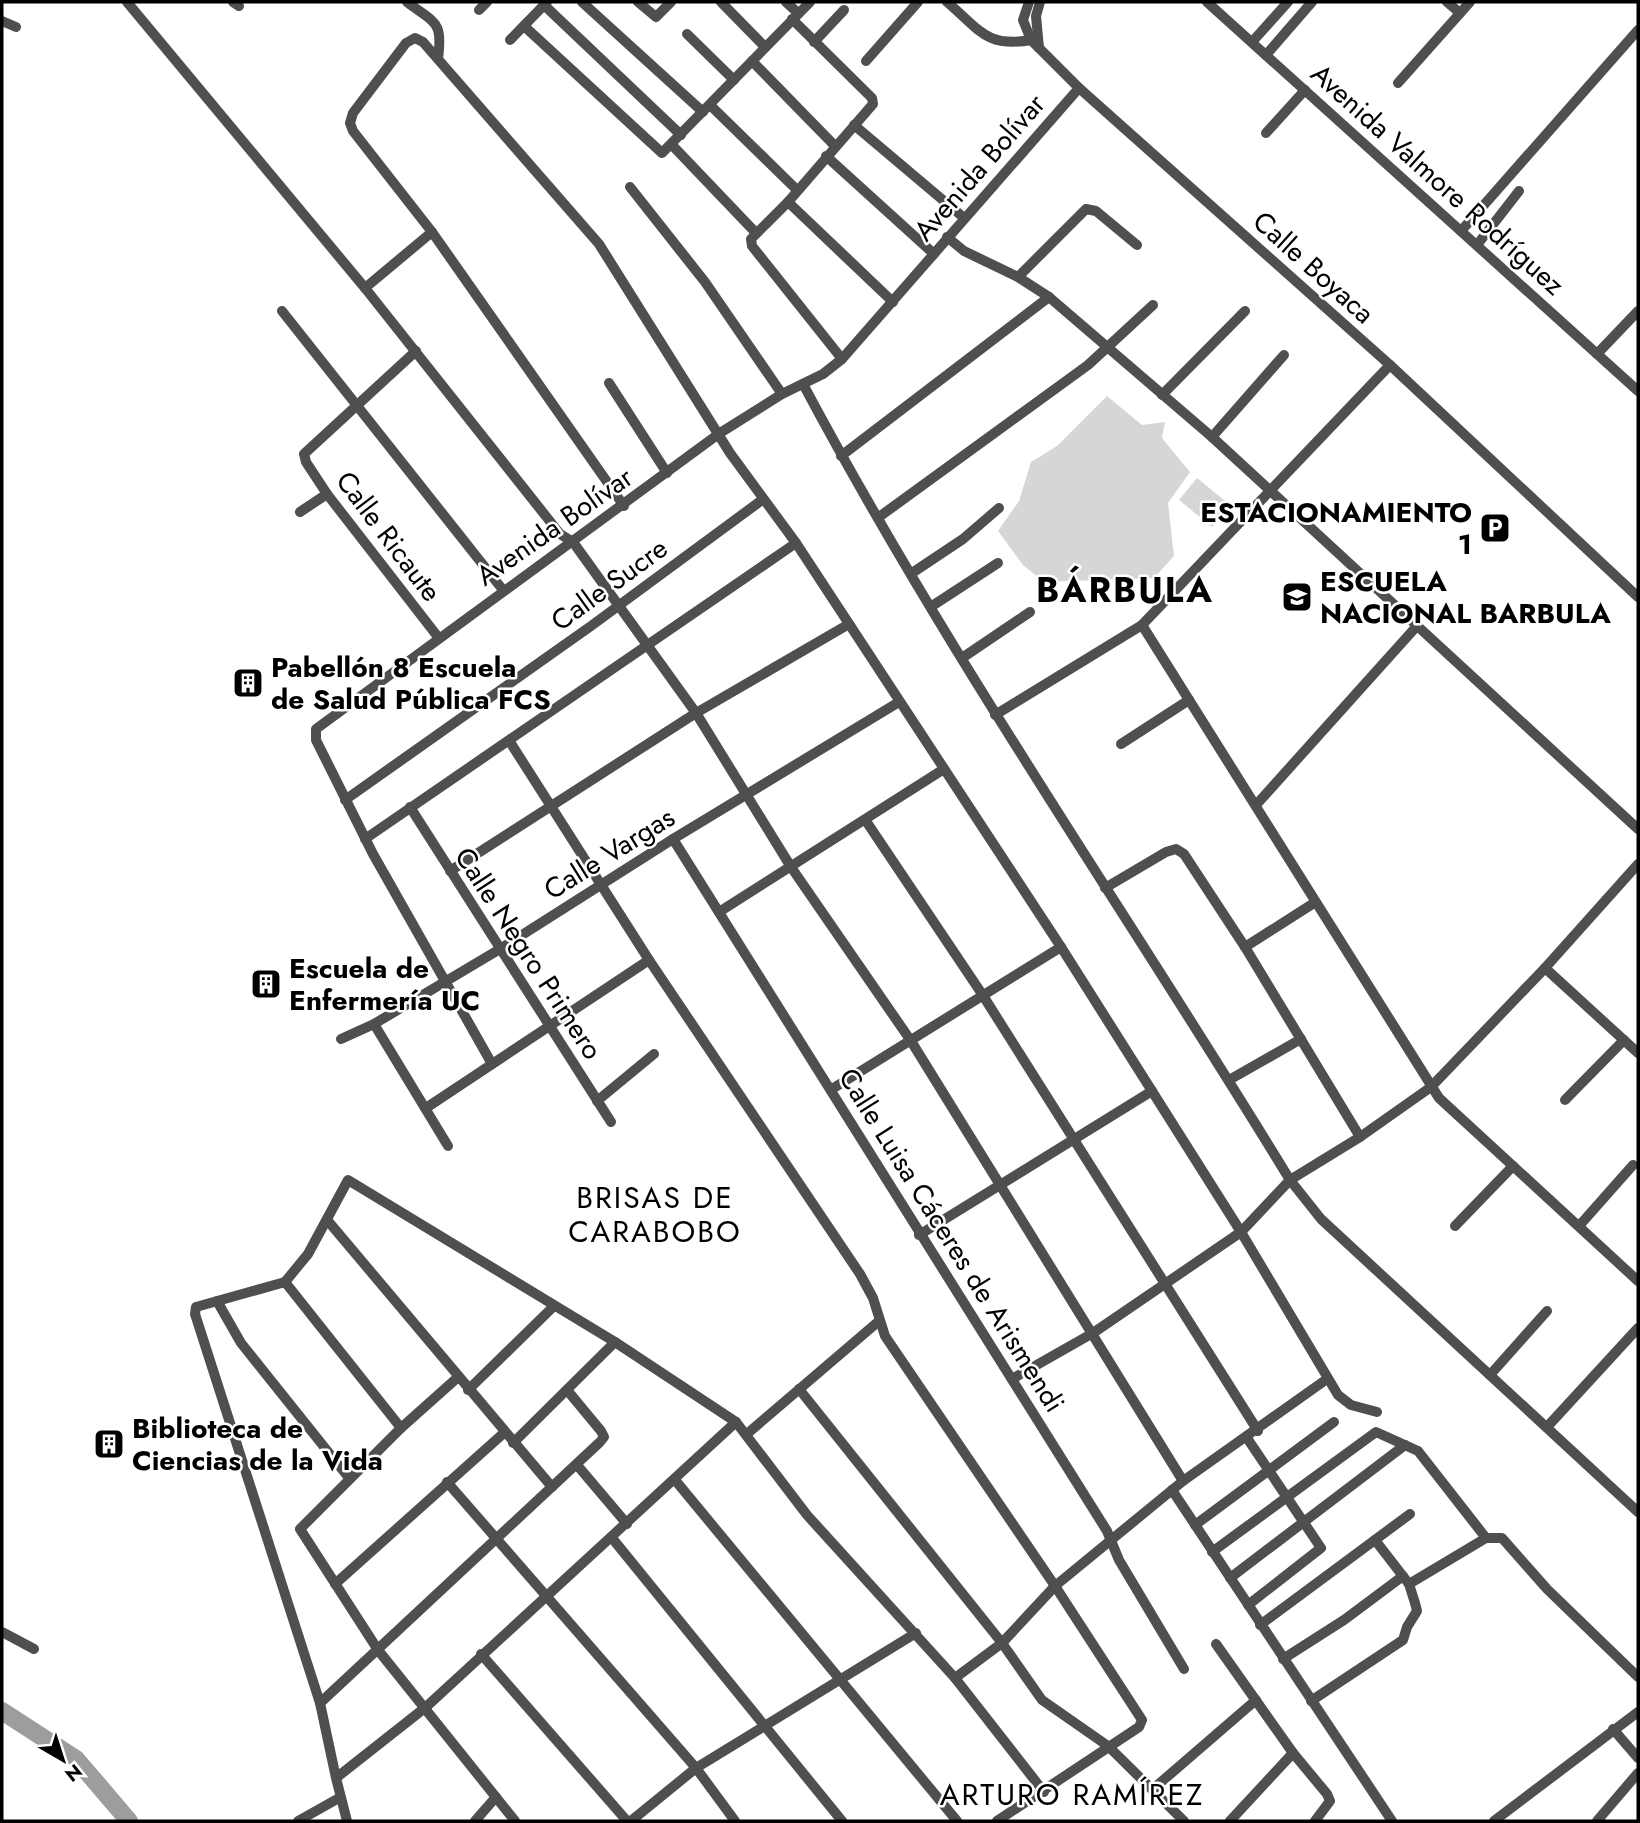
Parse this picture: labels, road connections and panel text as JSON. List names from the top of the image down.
{
  "streets": {
    "street": [
      "Avenida Bolívar",
      "Avenida Valmore Rodríguez",
      "Calle Boyaca",
      "Calle Ricaute",
      "Calle Sucre",
      "Calle Vargas",
      "Calle Negro Primero",
      "Calle Luisa Cáceres de Arismendi"
    ]
  },
  "crossings": [
    ["Avenida Bolívar", "Calle Boyaca"],
    ["Avenida Bolívar", "Calle Ricaute"],
    ["Avenida Bolívar", "Calle Sucre"],
    ["Avenida Bolívar", "Calle Vargas"],
    ["Calle Vargas", "Calle Negro Primero"],
    ["Calle Vargas", "Calle Luisa Cáceres de Arismendi"]
  ],
  "districts": ["BÁRBULA", "BRISAS DE CARABOBO", "ARTURO RAMÍREZ"],
  "places": {
    "parking": ["ESTACIONAMIENTO 1"],
    "school or university": ["ESCUELA NACIONAL BARBULA"],
    "building": ["Pabellón 8 Escuela de Salud Pública FCS", "Escuela de Enfermería UC", "Biblioteca de Ciencias de la Vida"]
  },
  "north": "bottom right"
}
